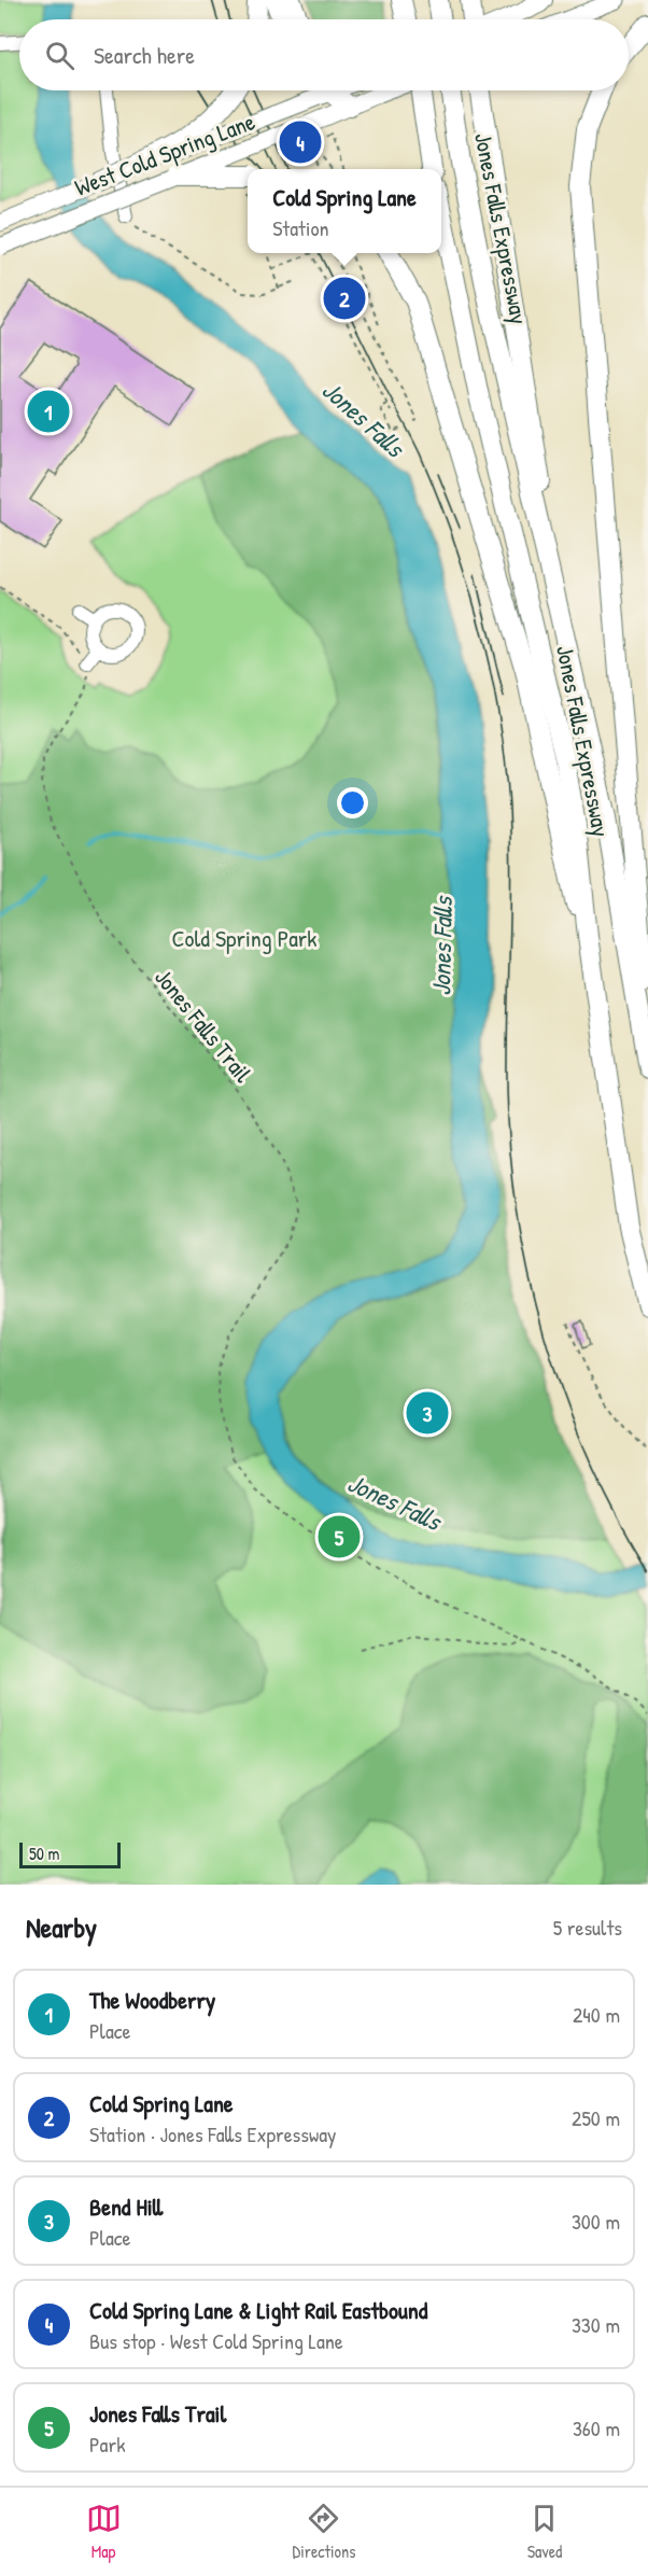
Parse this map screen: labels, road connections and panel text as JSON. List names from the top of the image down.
{
  "streets": {
    "highway": ["Jones Falls Expressway"],
    "main road": ["West Cold Spring Lane"],
    "path": ["Jones Falls Trail"]
  },
  "water": ["Jones Falls"],
  "parks": ["Cold Spring Park"],
  "scale_bar": "50 m",
  "page": {
    "search": "Search here",
    "pins": [
      "4",
      "2",
      "1",
      "3",
      "5"
    ],
    "popup": ["Cold Spring Lane", "Station"],
    "scale": "50 m",
    "heading": ["Nearby", "5 results"],
    "list": [
      {
        "mark": "1",
        "name": "The Woodberry",
        "note": "Place",
        "value": "240 m"
      },
      {
        "mark": "2",
        "name": "Cold Spring Lane",
        "note": "Station · Jones Falls Expressway",
        "value": "250 m"
      },
      {
        "mark": "3",
        "name": "Bend Hill",
        "note": "Place",
        "value": "300 m"
      },
      {
        "mark": "4",
        "name": "Cold Spring Lane & Light Rail Eastbound",
        "note": "Bus stop · West Cold Spring Lane",
        "value": "330 m"
      },
      {
        "mark": "5",
        "name": "Jones Falls Trail",
        "note": "Park",
        "value": "360 m"
      }
    ],
    "nav": ["Map", "Directions", "Saved"]
  }
}
